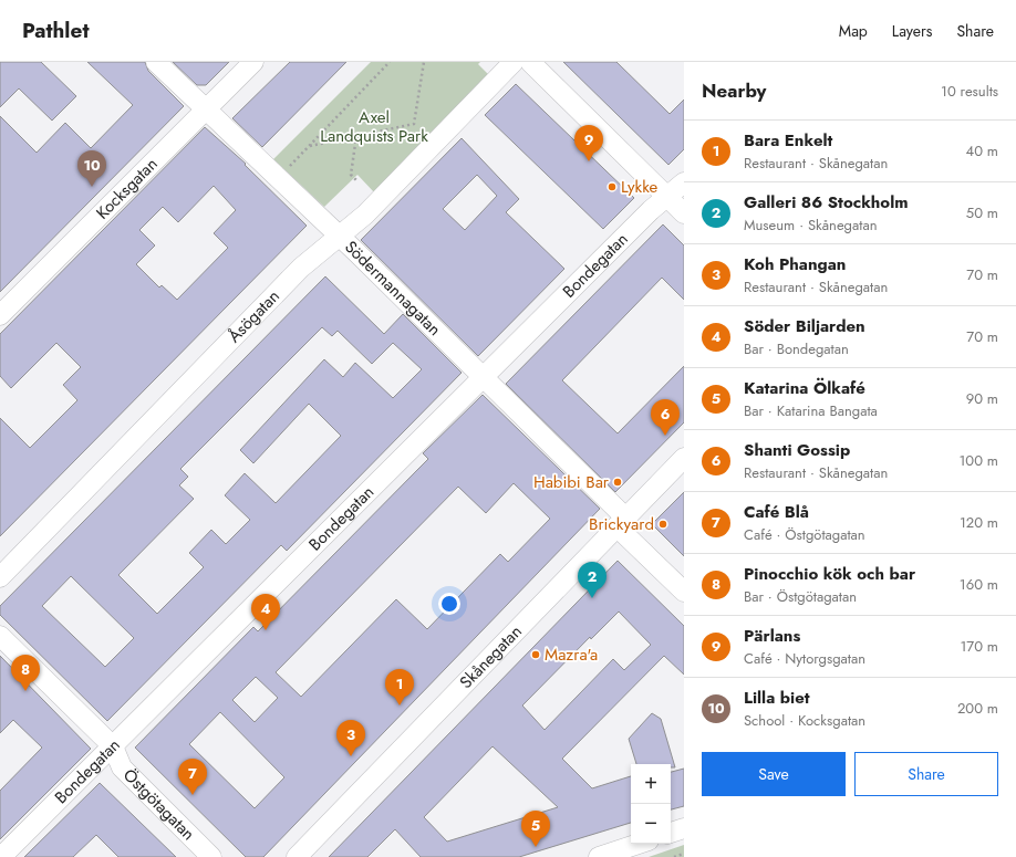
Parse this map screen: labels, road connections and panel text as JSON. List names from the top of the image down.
{
  "streets": {
    "street": [
      "Kocksgatan",
      "Bondegatan",
      "Södermannagatan",
      "Åsögatan",
      "Skånegatan",
      "Östgötagatan"
    ]
  },
  "crossings": [
    ["Kocksgatan", "Södermannagatan"],
    ["Bondegatan", "Södermannagatan"],
    ["Bondegatan", "Östgötagatan"],
    ["Södermannagatan", "Åsögatan"],
    ["Södermannagatan", "Skånegatan"]
  ],
  "parks": ["Axel Landquists Park"],
  "places": [
    "Lykke",
    "Habibi Bar",
    "Brickyard",
    "Mazra'a"
  ],
  "page": {
    "header": "Pathlet",
    "nav": ["Map", "Layers", "Share"],
    "heading": ["Nearby", "10 results"],
    "list": [
      {
        "mark": "1",
        "name": "Bara Enkelt",
        "note": "Restaurant · Skånegatan",
        "value": "40 m"
      },
      {
        "mark": "2",
        "name": "Galleri 86 Stockholm",
        "note": "Museum · Skånegatan",
        "value": "50 m"
      },
      {
        "mark": "3",
        "name": "Koh Phangan",
        "note": "Restaurant · Skånegatan",
        "value": "70 m"
      },
      {
        "mark": "4",
        "name": "Söder Biljarden",
        "note": "Bar · Bondegatan",
        "value": "70 m"
      },
      {
        "mark": "5",
        "name": "Katarina Ölkafé",
        "note": "Bar · Katarina Bangata",
        "value": "90 m"
      },
      {
        "mark": "6",
        "name": "Shanti Gossip",
        "note": "Restaurant · Skånegatan",
        "value": "100 m"
      },
      {
        "mark": "7",
        "name": "Café Blå",
        "note": "Café · Östgötagatan",
        "value": "120 m"
      },
      {
        "mark": "8",
        "name": "Pinocchio kök och bar",
        "note": "Bar · Östgötagatan",
        "value": "160 m"
      },
      {
        "mark": "9",
        "name": "Pärlans",
        "note": "Café · Nytorgsgatan",
        "value": "170 m"
      },
      {
        "mark": "10",
        "name": "Lilla biet",
        "note": "School · Kocksgatan",
        "value": "200 m"
      }
    ],
    "pins": [
      "9",
      "10",
      "6",
      "2",
      "4",
      "8",
      "1",
      "3",
      "7",
      "5"
    ],
    "buttons": ["Save", "Share"],
    "map_buttons": ["+", "−"]
  }
}
